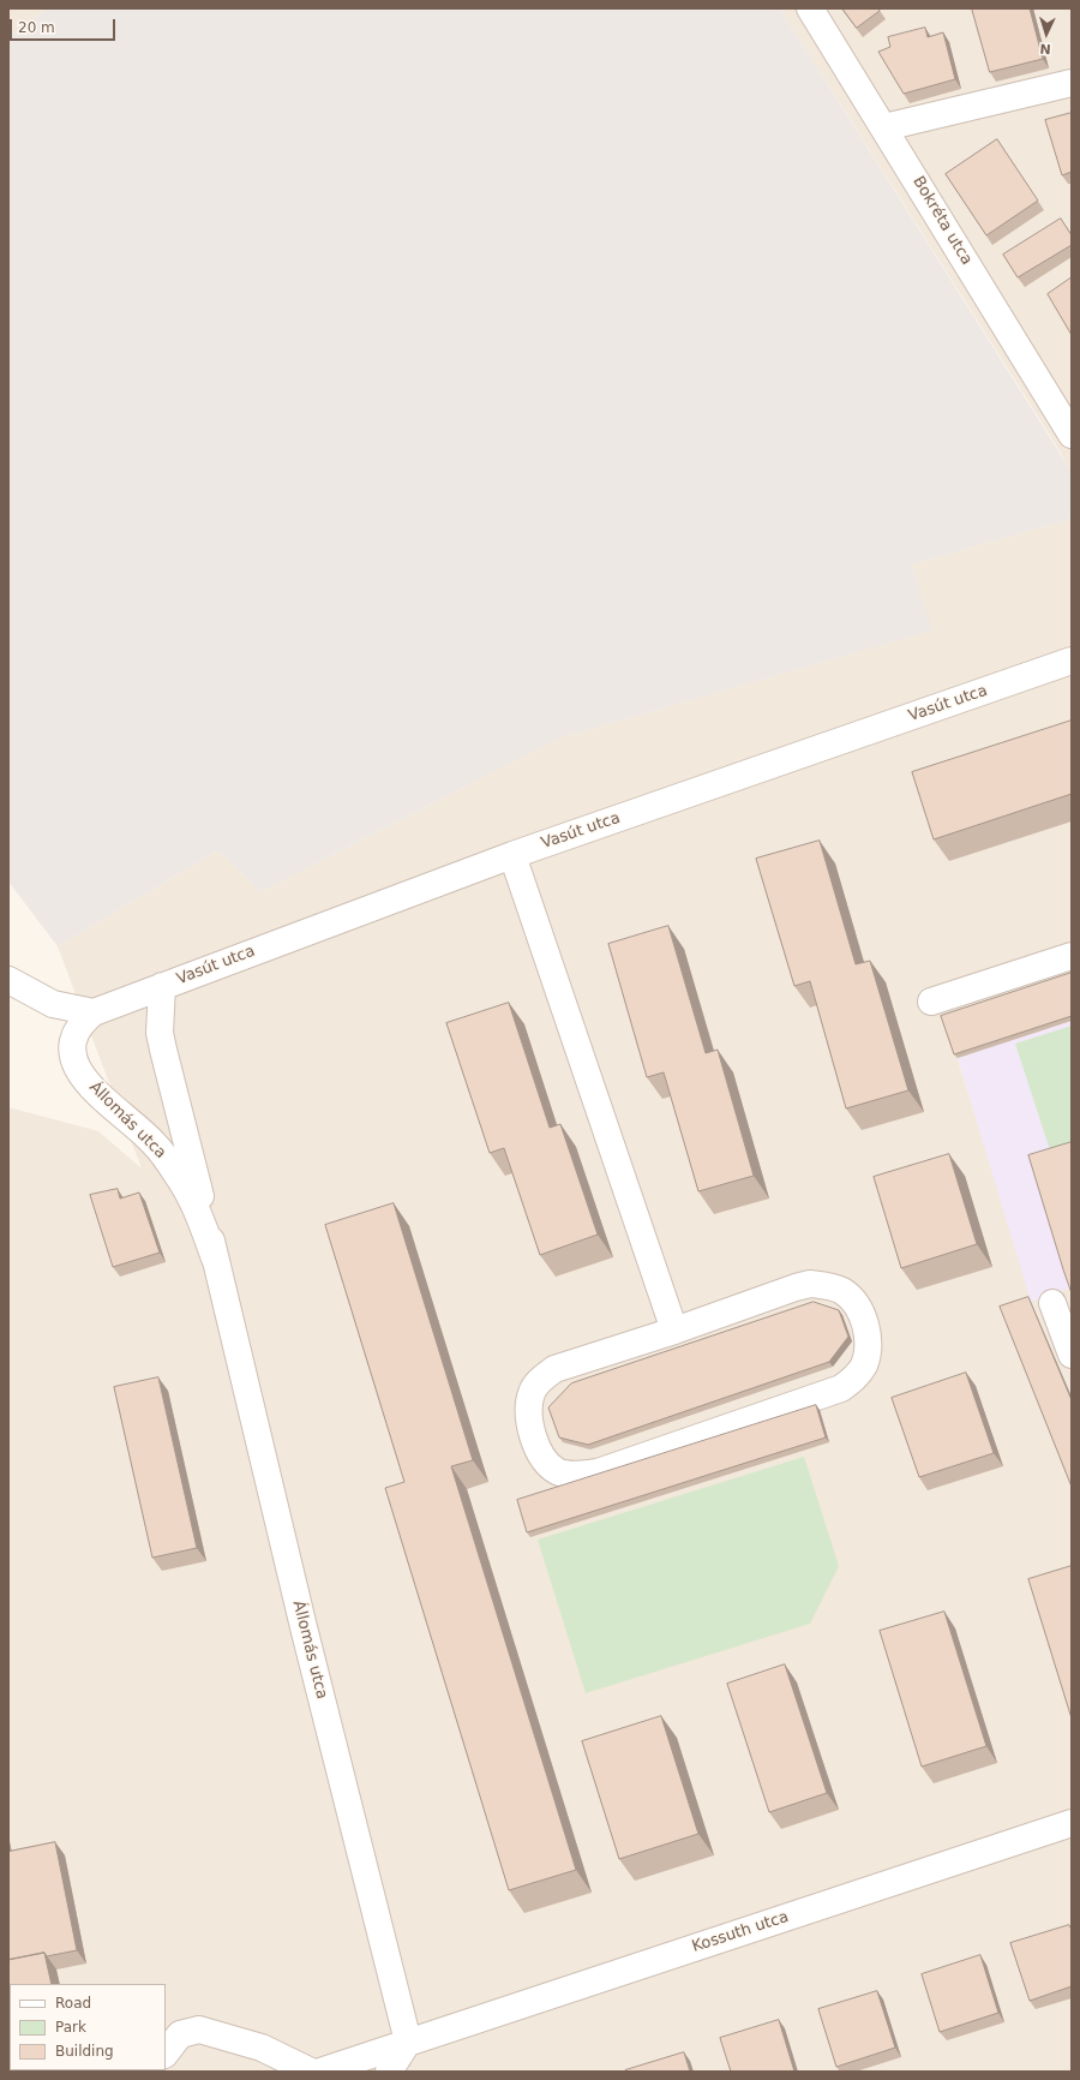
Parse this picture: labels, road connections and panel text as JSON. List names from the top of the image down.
{
  "streets": {
    "street": [
      "Bokréta utca",
      "Vasút utca",
      "Állomás utca",
      "Kossuth utca"
    ]
  },
  "crossings": [
    ["Vasút utca", "Állomás utca"],
    ["Állomás utca", "Kossuth utca"]
  ],
  "legend": ["Road", "Park", "Building"],
  "scale_bar": "20 m",
  "north": "bottom"
}
